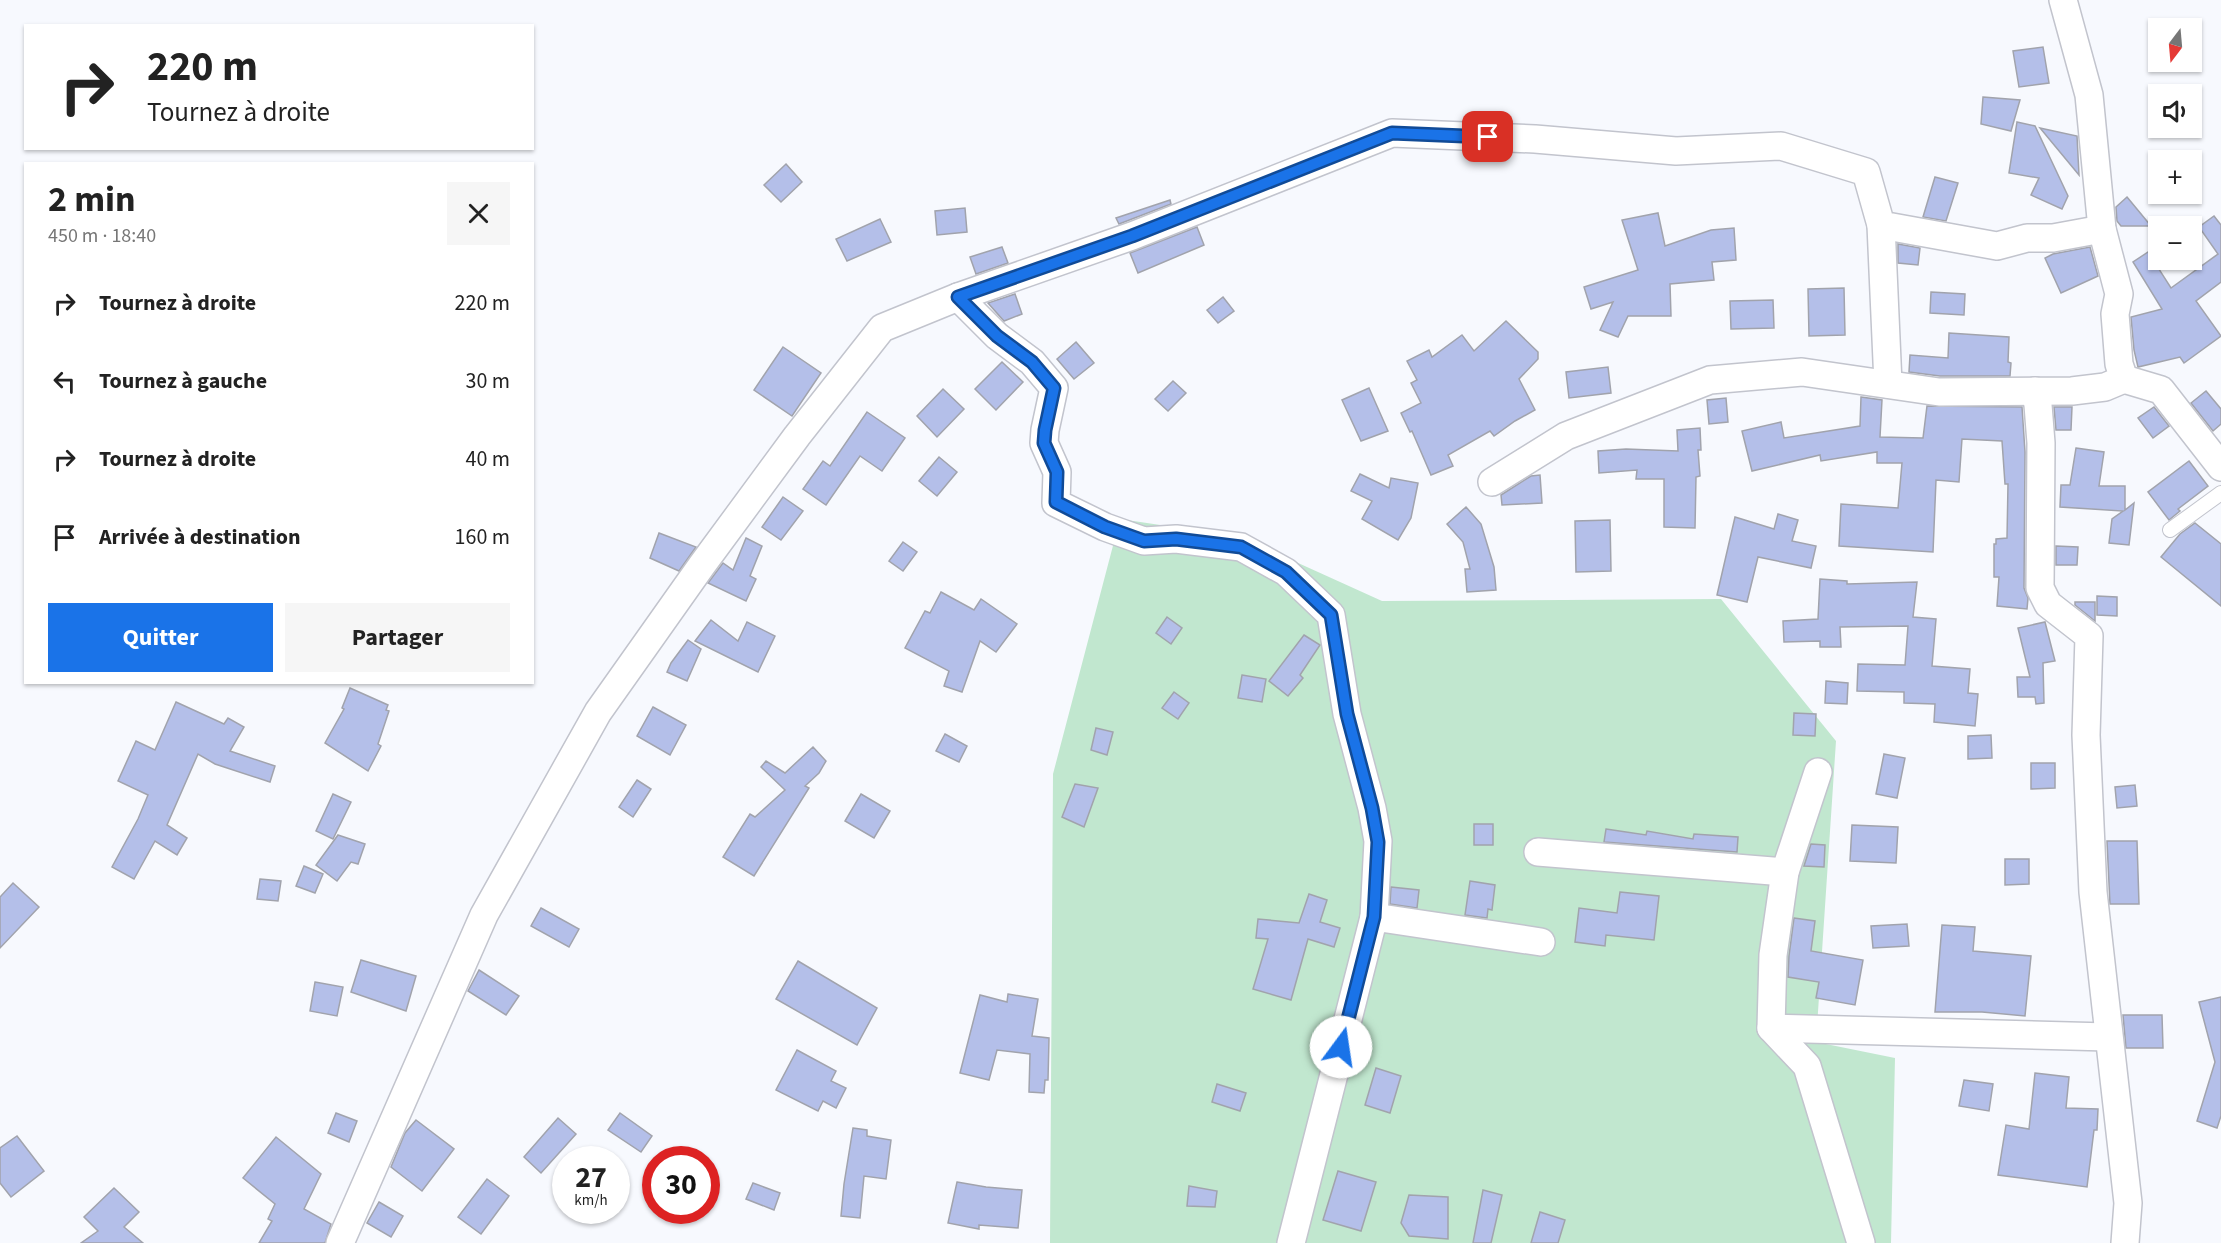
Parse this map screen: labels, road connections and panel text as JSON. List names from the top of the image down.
{
  "north": "bottom",
  "page": {
    "map_buttons": ["+", "−"],
    "turn": ["220 m", "Tournez à droite"],
    "heading": ["2 min", "450 m · 18:40"],
    "list": [
      {
        "name": "Tournez à droite",
        "value": "220 m"
      },
      {
        "name": "Tournez à gauche",
        "value": "30 m"
      },
      {
        "name": "Tournez à droite",
        "value": "40 m"
      },
      {
        "name": "Arrivée à destination",
        "value": "160 m"
      }
    ],
    "buttons": ["Quitter", "Partager"],
    "speed": "27 km/h",
    "limit": "30"
  }
}
